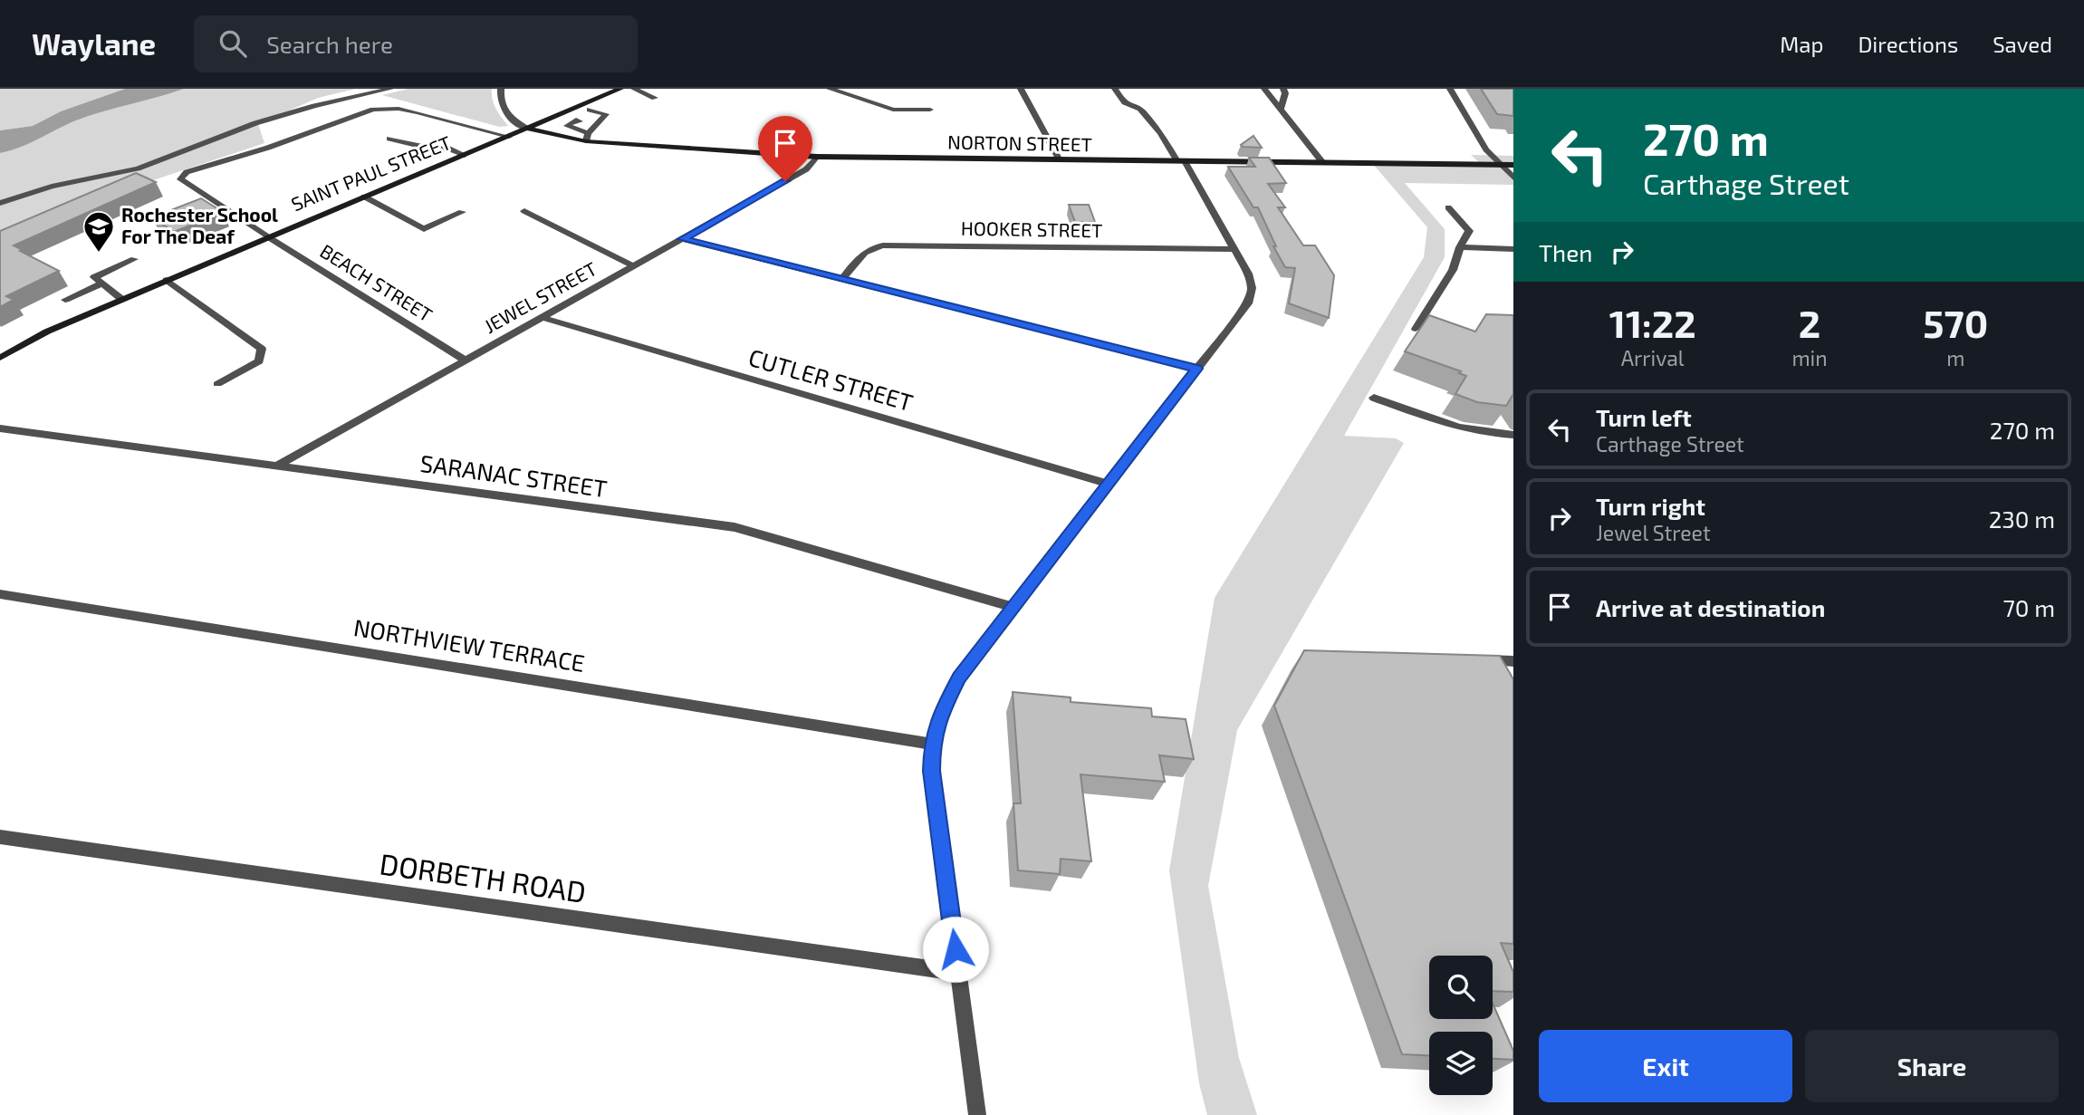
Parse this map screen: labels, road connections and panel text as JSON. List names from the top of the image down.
{
  "streets": {
    "main road": ["NORTON STREET", "SAINT PAUL STREET"],
    "street": [
      "HOOKER STREET",
      "BEACH STREET",
      "JEWEL STREET",
      "CUTLER STREET",
      "SARANAC STREET",
      "NORTHVIEW TERRACE",
      "DORBETH ROAD"
    ]
  },
  "crossings": [
    ["NORTON STREET", "SAINT PAUL STREET"],
    ["NORTON STREET", "JEWEL STREET"],
    ["SAINT PAUL STREET", "BEACH STREET"],
    ["BEACH STREET", "JEWEL STREET"],
    ["JEWEL STREET", "CUTLER STREET"],
    ["JEWEL STREET", "SARANAC STREET"]
  ],
  "places": {
    "school or university": ["Rochester School For The Deaf"]
  },
  "page": {
    "header": "Waylane",
    "search": "Search here",
    "nav": ["Map", "Directions", "Saved"],
    "turn": ["270 m", "Carthage Street"],
    "then": "Then",
    "eta": [
      "11:22",
      "Arrival",
      "2",
      "min",
      "570",
      "m"
    ],
    "list": [
      {
        "name": "Turn left",
        "note": "Carthage Street",
        "value": "270 m"
      },
      {
        "name": "Turn right",
        "note": "Jewel Street",
        "value": "230 m"
      },
      {
        "name": "Arrive at destination",
        "value": "70 m"
      }
    ],
    "buttons": ["Exit", "Share"]
  }
}
